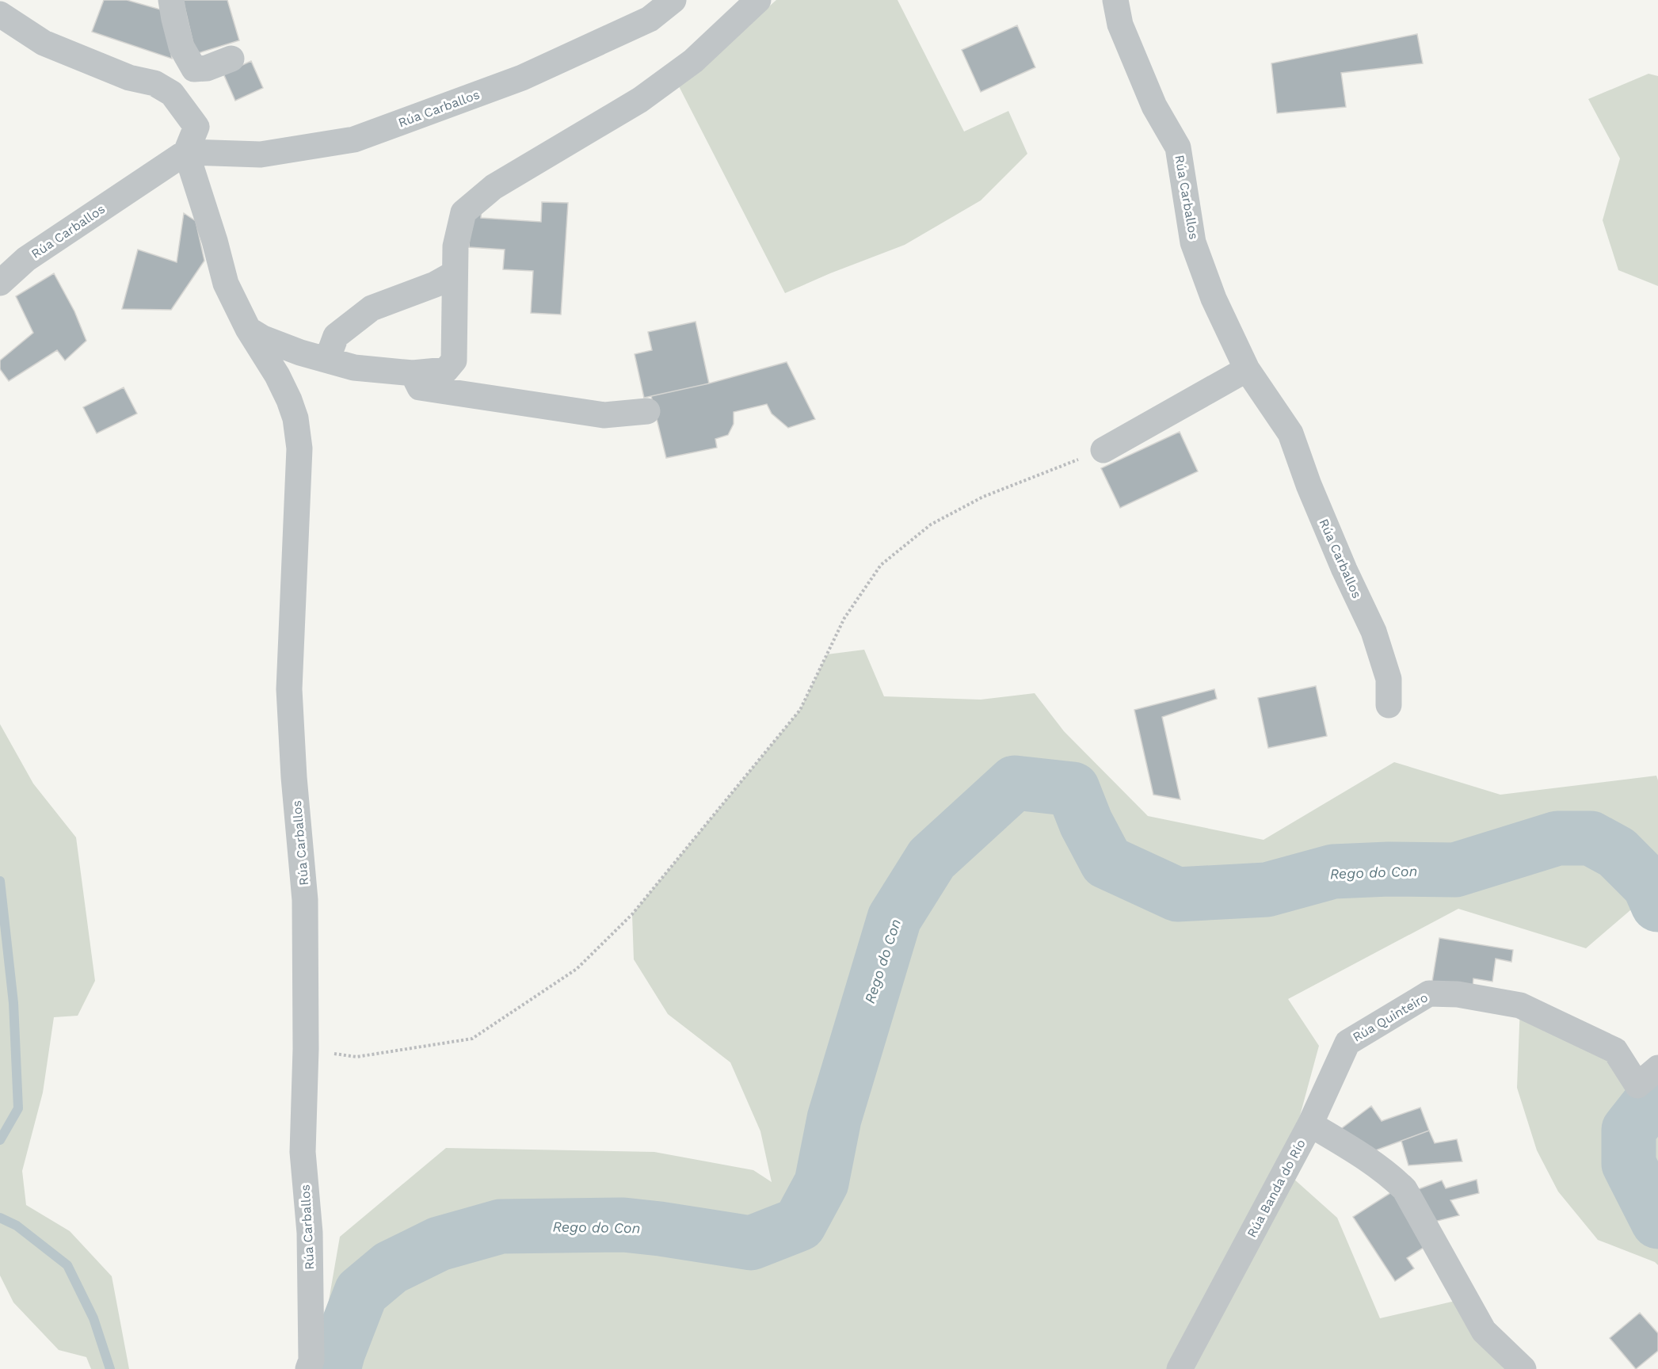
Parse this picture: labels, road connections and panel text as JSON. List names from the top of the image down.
{
  "streets": {
    "street": ["Rúa Carballos", "Rúa Quinteiro", "Rúa Banda do Río"]
  },
  "crossings": [
    ["Rúa Quinteiro", "Rúa Banda do Río"]
  ],
  "water": ["Rego do Con"]
}
